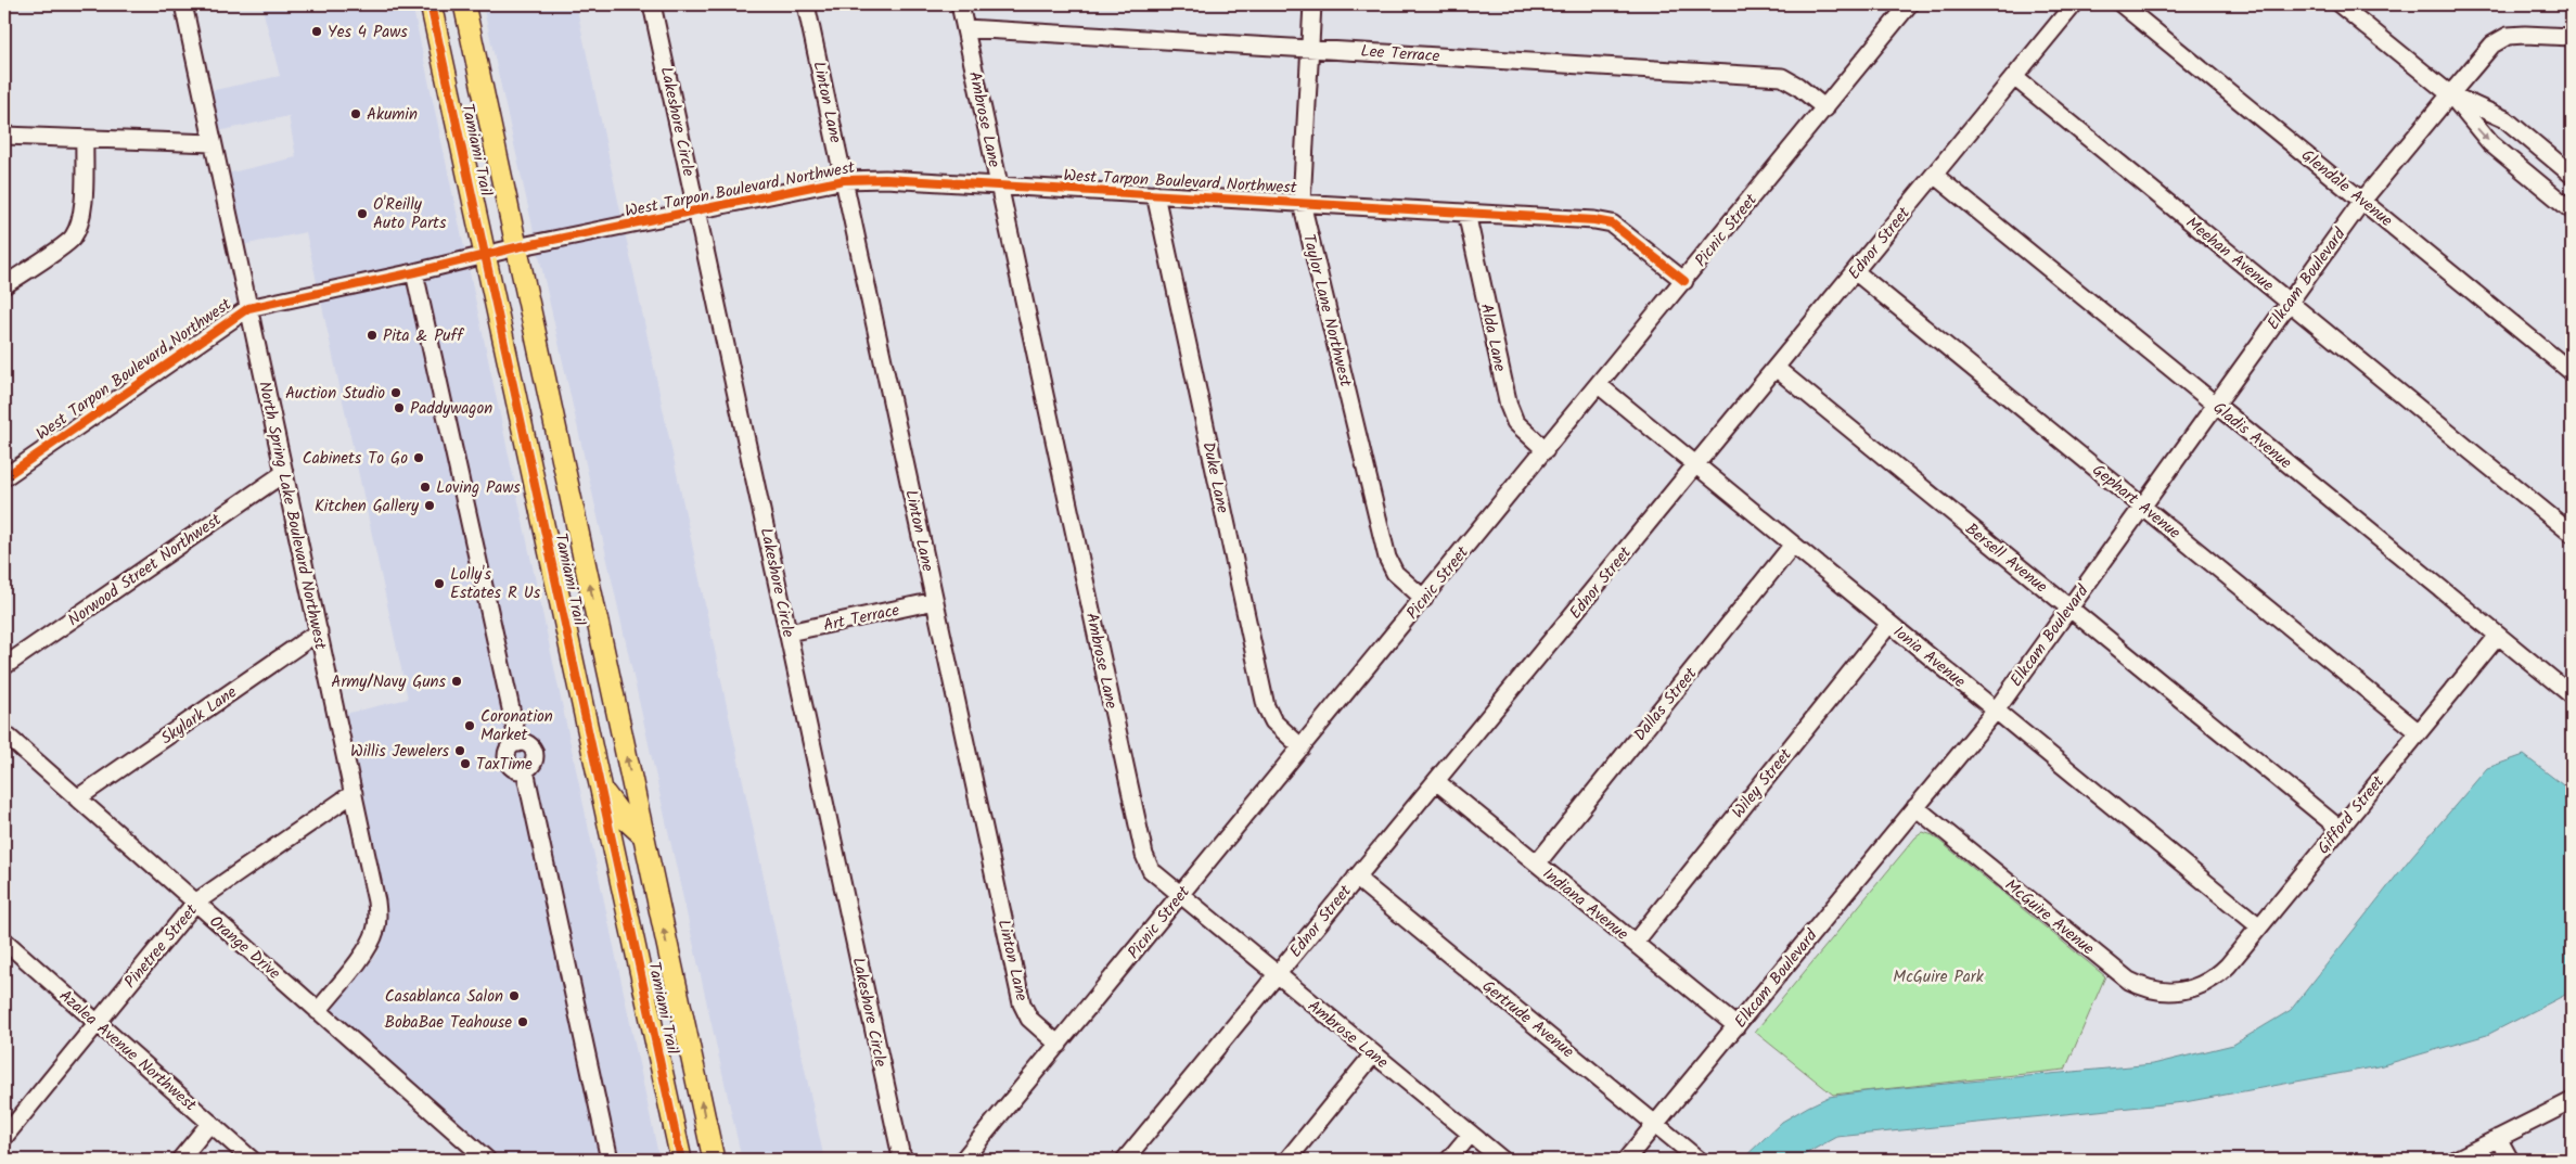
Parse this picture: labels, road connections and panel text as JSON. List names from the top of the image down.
{
  "streets": {
    "main road": ["Tamiami Trail"],
    "street": [
      "Lee Terrace",
      "Linton Lane",
      "Ambrose Lane",
      "Lakeshore Circle",
      "West Tarpon Boulevard Northwest",
      "Glendale Avenue",
      "Picnic Street",
      "Ednor Street",
      "Meehan Avenue",
      "Elkcam Boulevard",
      "Taylor Lane Northwest",
      "Alda Lane",
      "Gladis Avenue",
      "Duke Lane",
      "Gephart Avenue",
      "North Spring Lake Boulevard Northwest",
      "Bersell Avenue",
      "Norwood Street Northwest",
      "Art Terrace",
      "Ionia Avenue",
      "Dallas Street",
      "Skylark Lane",
      "Wiley Street",
      "Gifford Street",
      "Indiana Avenue",
      "McGuire Avenue",
      "Pinetree Street",
      "Orange Drive",
      "Gertrude Avenue",
      "Azalea Avenue Northwest"
    ]
  },
  "crossings": [
    ["Lee Terrace", "Ambrose Lane"],
    ["Lee Terrace", "Picnic Street"],
    ["Lee Terrace", "Taylor Lane Northwest"],
    ["Linton Lane", "West Tarpon Boulevard Northwest"],
    ["Linton Lane", "Picnic Street"],
    ["Linton Lane", "Art Terrace"],
    ["Ambrose Lane", "West Tarpon Boulevard Northwest"],
    ["Ambrose Lane", "Picnic Street"],
    ["Ambrose Lane", "Ednor Street"],
    ["Lakeshore Circle", "West Tarpon Boulevard Northwest"],
    ["Lakeshore Circle", "Art Terrace"],
    ["Tamiami Trail", "West Tarpon Boulevard Northwest"],
    ["West Tarpon Boulevard Northwest", "Picnic Street"],
    ["West Tarpon Boulevard Northwest", "Taylor Lane Northwest"],
    ["West Tarpon Boulevard Northwest", "Alda Lane"],
    ["West Tarpon Boulevard Northwest", "Duke Lane"],
    ["West Tarpon Boulevard Northwest", "North Spring Lake Boulevard Northwest"],
    ["Glendale Avenue", "Elkcam Boulevard"],
    ["Picnic Street", "Taylor Lane Northwest"],
    ["Picnic Street", "Alda Lane"],
    ["Picnic Street", "Duke Lane"],
    ["Picnic Street", "Ionia Avenue"],
    ["Ednor Street", "Meehan Avenue"],
    ["Ednor Street", "Gladis Avenue"],
    ["Ednor Street", "Gephart Avenue"],
    ["Ednor Street", "Bersell Avenue"],
    ["Ednor Street", "Ionia Avenue"],
    ["Ednor Street", "Indiana Avenue"],
    ["Ednor Street", "Gertrude Avenue"],
    ["Meehan Avenue", "Elkcam Boulevard"],
    ["Elkcam Boulevard", "Gladis Avenue"],
    ["Elkcam Boulevard", "Gephart Avenue"],
    ["Elkcam Boulevard", "Bersell Avenue"],
    ["Elkcam Boulevard", "Ionia Avenue"],
    ["Elkcam Boulevard", "Indiana Avenue"],
    ["Elkcam Boulevard", "McGuire Avenue"],
    ["Elkcam Boulevard", "Gertrude Avenue"],
    ["Gladis Avenue", "Gifford Street"],
    ["Gephart Avenue", "Gifford Street"],
    ["North Spring Lake Boulevard Northwest", "Norwood Street Northwest"],
    ["North Spring Lake Boulevard Northwest", "Skylark Lane"],
    ["North Spring Lake Boulevard Northwest", "Pinetree Street"],
    ["North Spring Lake Boulevard Northwest", "Orange Drive"],
    ["Bersell Avenue", "Gifford Street"],
    ["Ionia Avenue", "Dallas Street"],
    ["Ionia Avenue", "Wiley Street"],
    ["Ionia Avenue", "Gifford Street"],
    ["Dallas Street", "Indiana Avenue"],
    ["Skylark Lane", "Orange Drive"],
    ["Wiley Street", "Indiana Avenue"],
    ["Gifford Street", "McGuire Avenue"],
    ["Pinetree Street", "Orange Drive"],
    ["Pinetree Street", "Azalea Avenue Northwest"]
  ],
  "parks": ["McGuire Park"],
  "places": [
    "Yes 4 Paws",
    "Akumin",
    "O'Reilly Auto Parts",
    "Pita & Puff",
    "Auction Studio",
    "Paddywagon",
    "Cabinets To Go",
    "Loving Paws",
    "Kitchen Gallery",
    "Lolly's Estates R Us",
    "Army/Navy Guns",
    "Coronation Market",
    "Willis Jewelers",
    "TaxTime",
    "Casablanca Salon",
    "BobaBae Teahouse"
  ]
}
